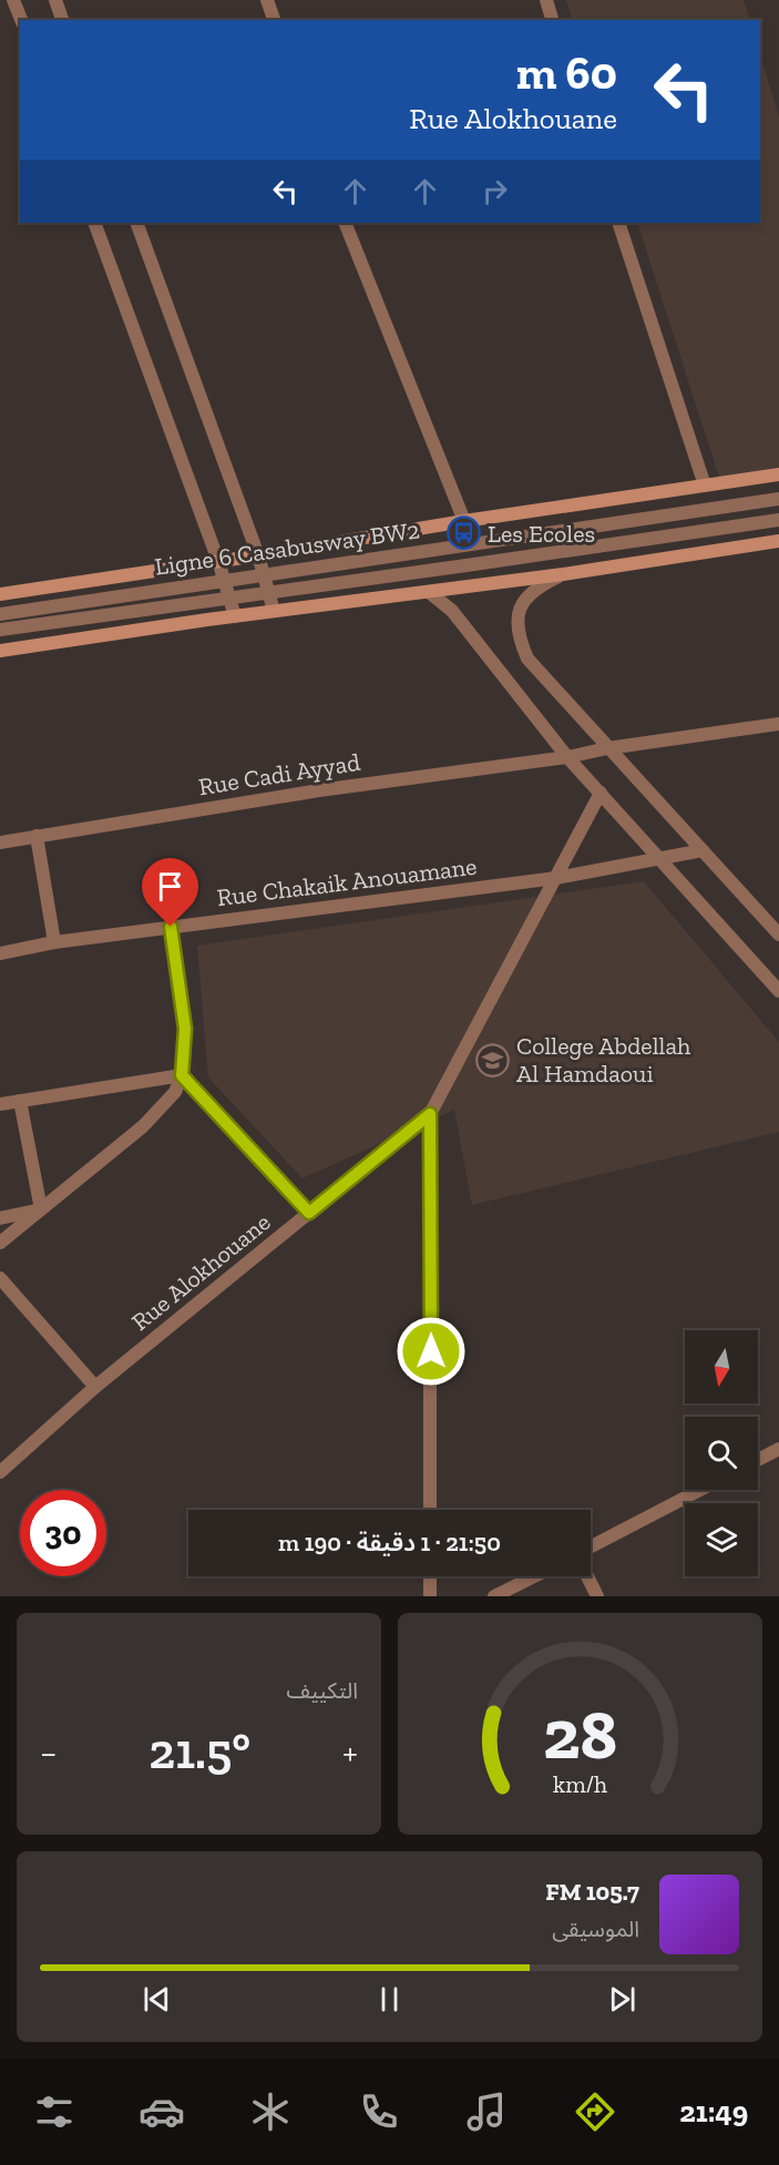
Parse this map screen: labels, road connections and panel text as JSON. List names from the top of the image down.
{
  "streets": {
    "street": [
      "Ligne 6 Casabusway BW2",
      "Rue Cadi Ayyad",
      "Rue Chakaik Anouamane",
      "Rue Alokhouane"
    ]
  },
  "crossings": [
    ["Rue Chakaik Anouamane", "Rue Alokhouane"]
  ],
  "places": {
    "bus stop": ["Les Ecoles"],
    "school or university": ["College Abdellah Al Hamdaoui"]
  },
  "north": "bottom",
  "page": {
    "turn": ["60 m", "Rue Alokhouane"],
    "limit": "30",
    "trip": "21:50 · 1 دقيقة · 190 m",
    "tile": "التكييف",
    "heat": ["−", "21.5°", "+"],
    "song": ["105.7 FM", "الموسيقى"],
    "tabs": "21:49",
    "gauge": ["28", "km/h"]
  }
}
